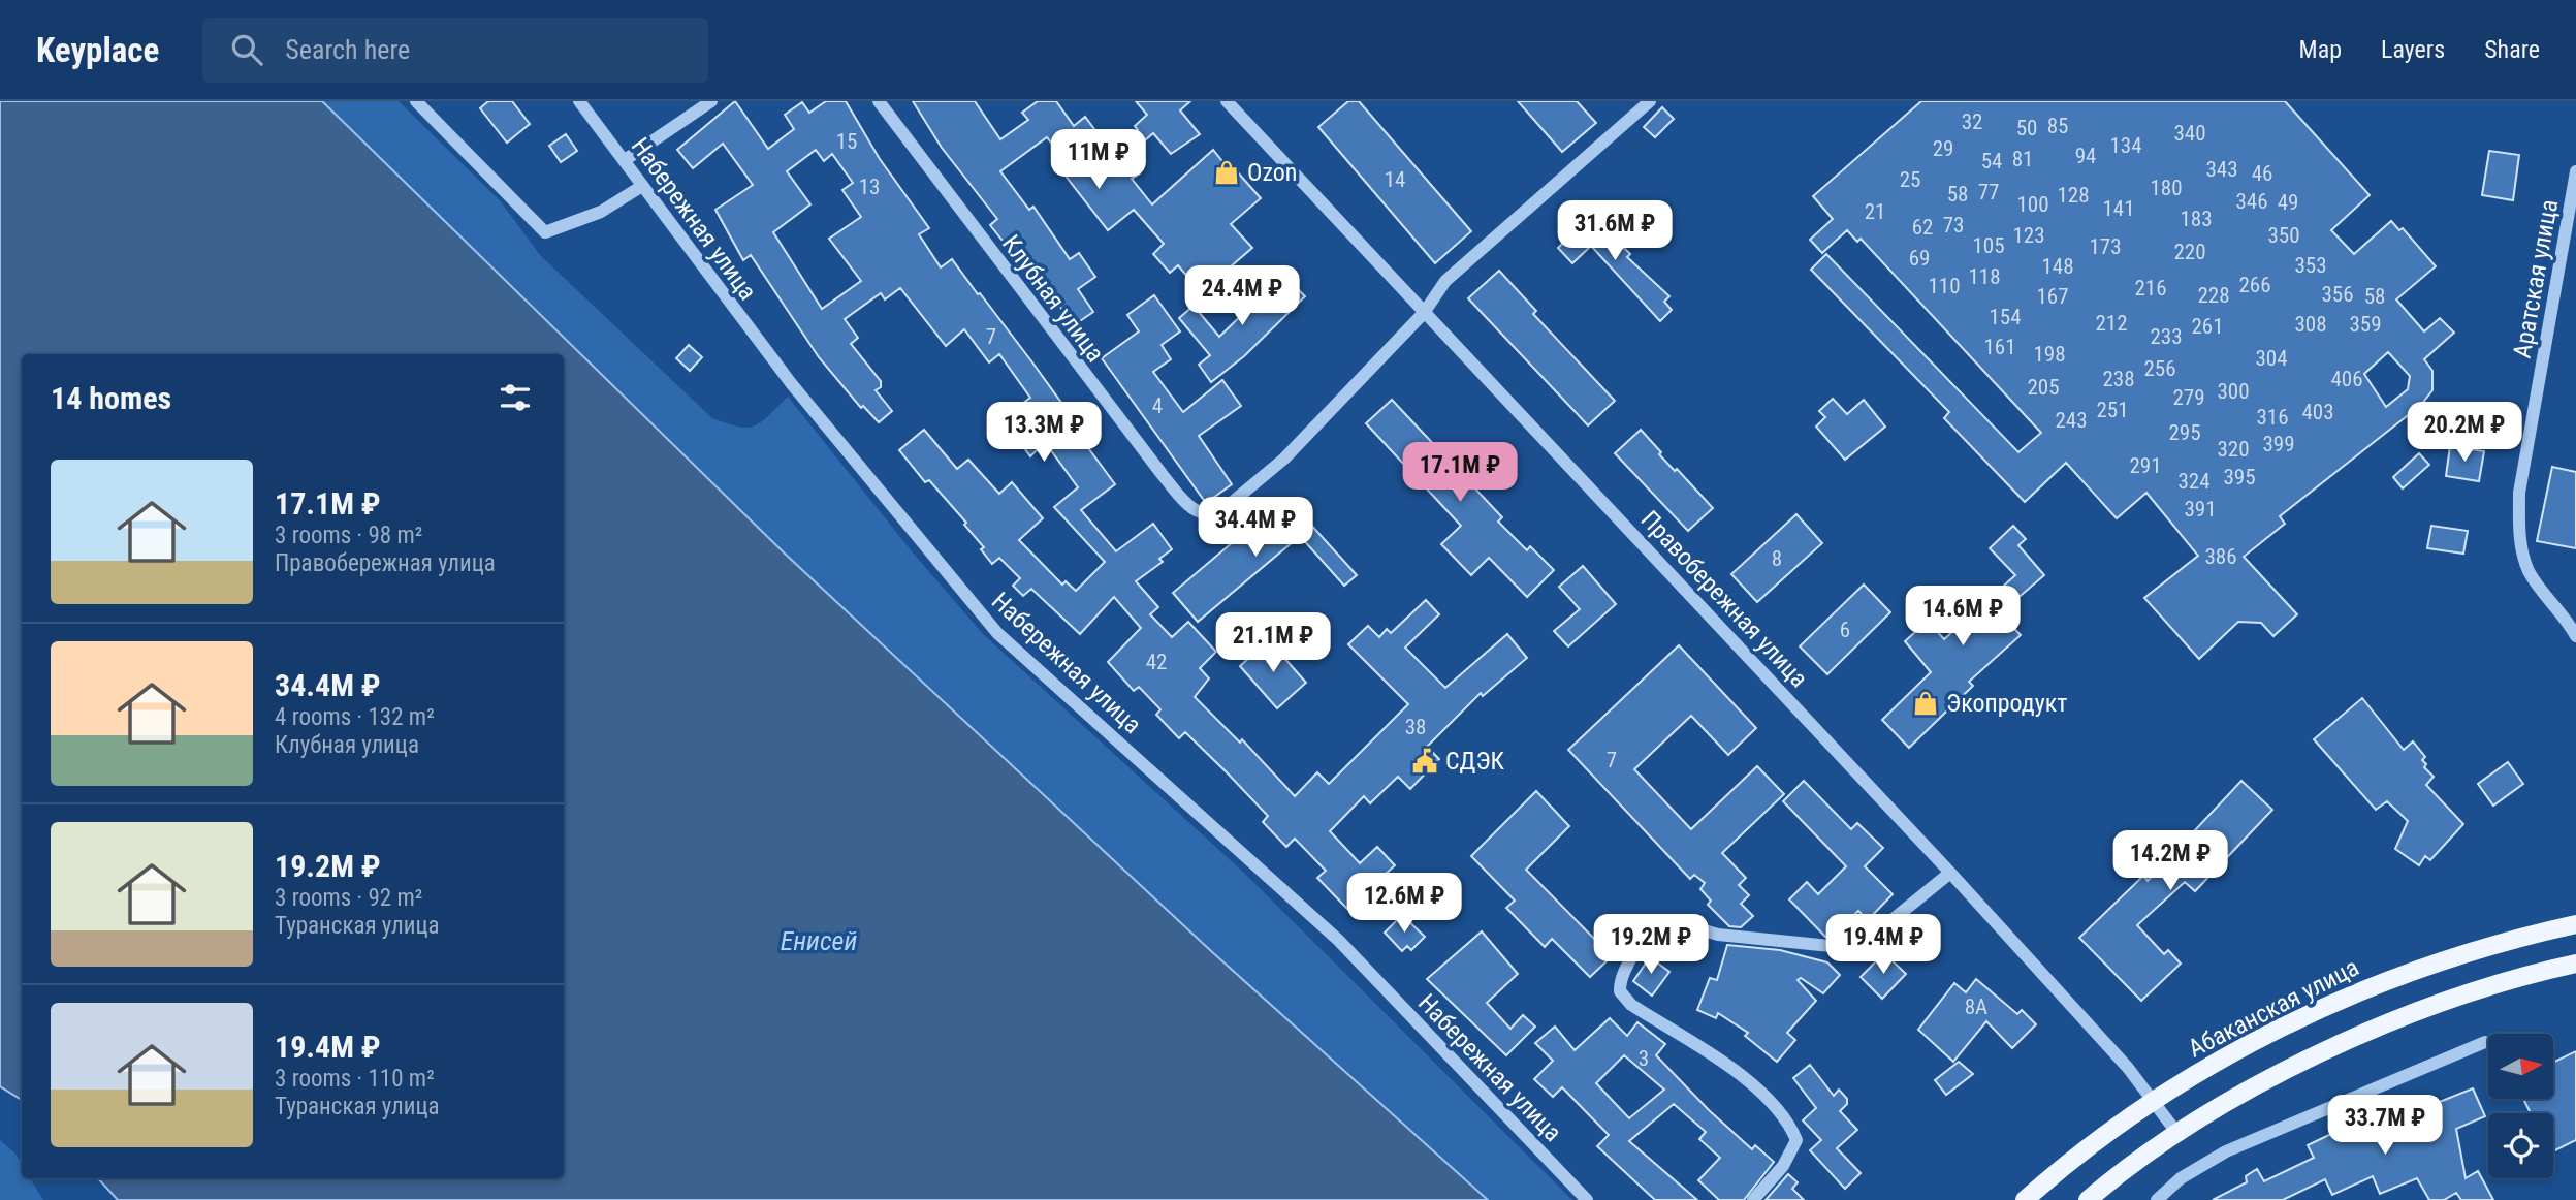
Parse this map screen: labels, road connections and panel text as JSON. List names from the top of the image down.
{
  "streets": {
    "main road": ["Абаканская улица"],
    "street": [
      "Набережная улица",
      "Аратская улица",
      "Клубная улица",
      "Правобережная улица"
    ]
  },
  "crossings": [
    ["Клубная улица", "Правобережная улица"],
    ["Правобережная улица", "Абаканская улица"]
  ],
  "water": ["Енисей"],
  "places": {
    "shop": ["Ozon", "Экопродукт"],
    "public building": ["СДЭК"]
  },
  "house_numbers": [
    "32",
    "85",
    "50",
    "340",
    "15",
    "134",
    "29",
    "94",
    "81",
    "54",
    "343",
    "46",
    "14",
    "25",
    "13",
    "180",
    "77",
    "58",
    "128",
    "346",
    "49",
    "100",
    "141",
    "21",
    "183",
    "73",
    "62",
    "123",
    "350",
    "105",
    "173",
    "220",
    "69",
    "353",
    "148",
    "118",
    "266",
    "110",
    "216",
    "356",
    "228",
    "167",
    "58",
    "154",
    "212",
    "308",
    "359",
    "261",
    "7",
    "233",
    "161",
    "198",
    "304",
    "256",
    "238",
    "406",
    "205",
    "300",
    "279",
    "4",
    "251",
    "403",
    "316",
    "243",
    "295",
    "399",
    "320",
    "291",
    "395",
    "324",
    "391",
    "386",
    "8",
    "6",
    "42",
    "38",
    "7",
    "8А",
    "3"
  ],
  "north": "right",
  "page": {
    "header": "Keyplace",
    "search": "Search here",
    "nav": ["Map", "Layers", "Share"],
    "price": [
      "11M ₽",
      "31.6M ₽",
      "24.4M ₽",
      "13.3M ₽",
      "20.2M ₽",
      "17.1M ₽",
      "34.4M ₽",
      "14.6M ₽",
      "21.1M ₽",
      "14.2M ₽",
      "12.6M ₽",
      "19.2M ₽",
      "19.4M ₽",
      "33.7M ₽"
    ],
    "heading": "14 homes",
    "list": [
      {
        "name": "17.1M ₽",
        "note": "3 rooms · 98 m² · Правобережная улица"
      },
      {
        "name": "34.4M ₽",
        "note": "4 rooms · 132 m² · Клубная улица"
      },
      {
        "name": "19.2M ₽",
        "note": "3 rooms · 92 m² · Туранская улица"
      },
      {
        "name": "19.4M ₽",
        "note": "3 rooms · 110 m² · Туранская улица"
      }
    ]
  }
}
